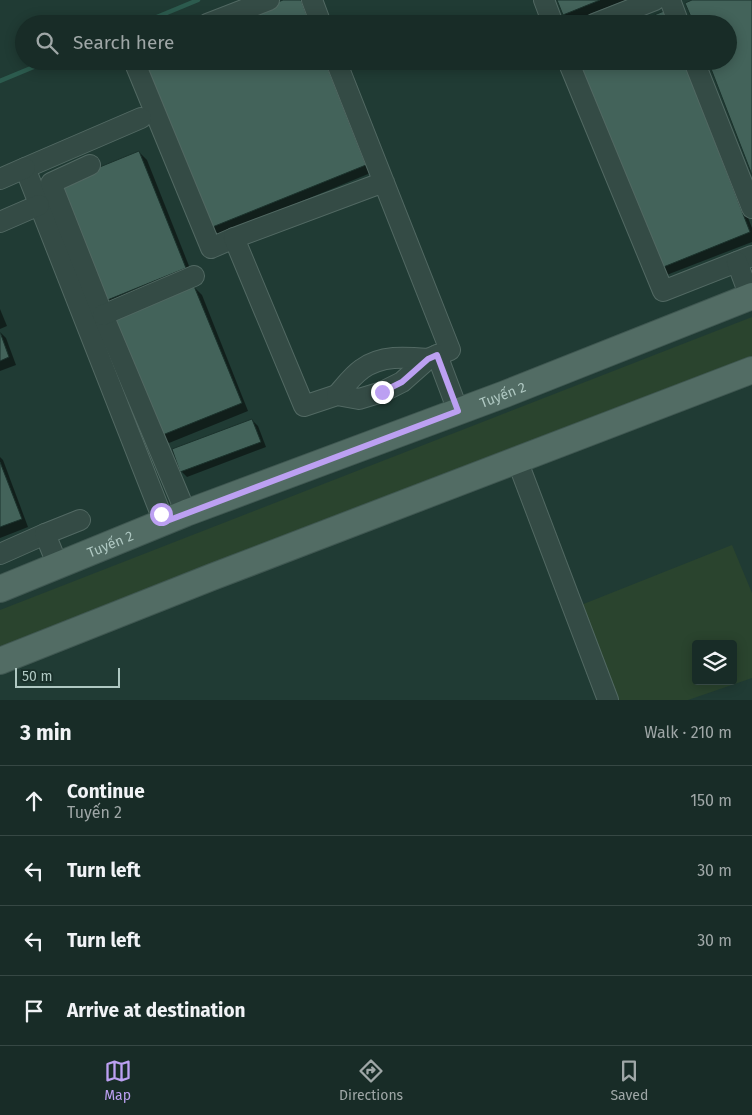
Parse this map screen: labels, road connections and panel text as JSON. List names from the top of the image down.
{
  "streets": {
    "main road": ["Tuyến 2"]
  },
  "scale_bar": "50 m",
  "page": {
    "search": "Search here",
    "scale": "50 m",
    "heading": ["3 min", "Walk · 210 m"],
    "list": [
      ["Continue", "Tuyến 2", "150 m"],
      ["Turn left", "30 m"],
      ["Turn left", "30 m"],
      "Arrive at destination"
    ],
    "nav": ["Map", "Directions", "Saved"]
  }
}
